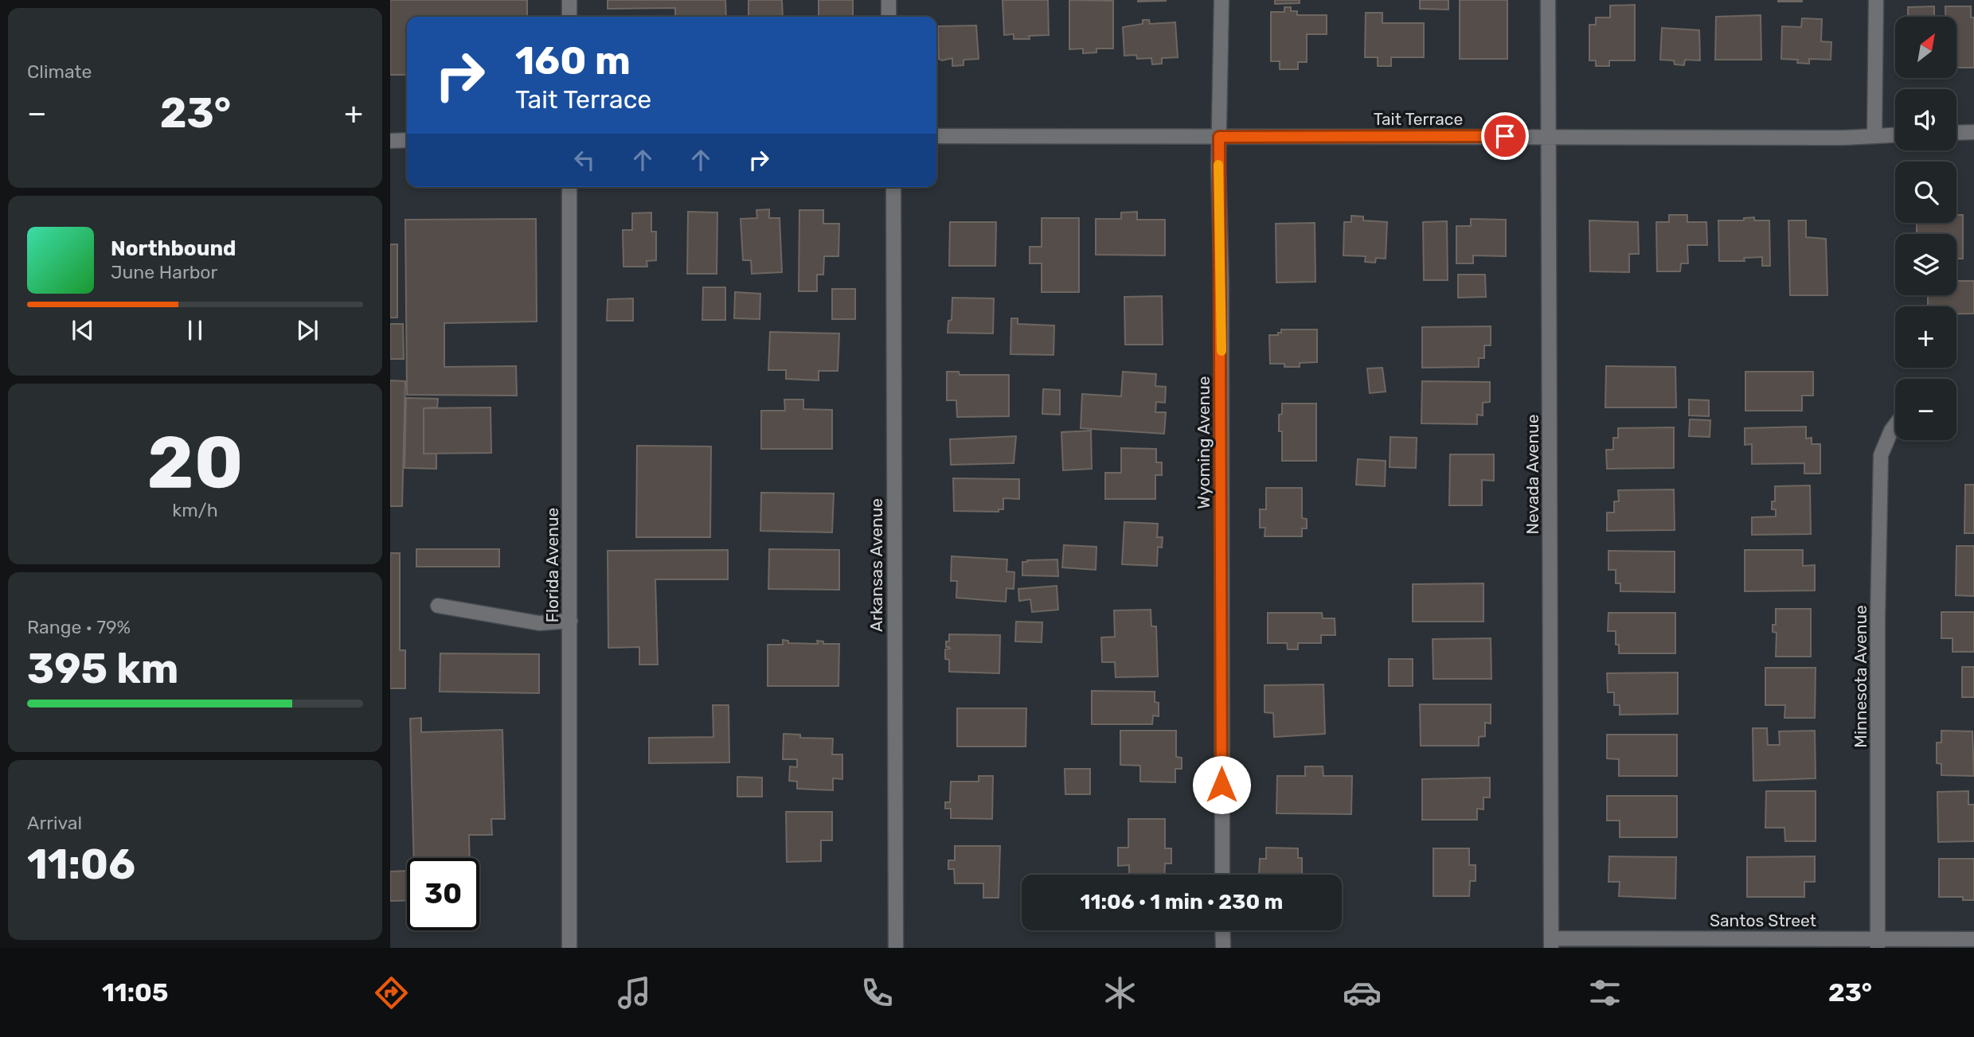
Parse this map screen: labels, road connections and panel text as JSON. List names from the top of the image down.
{
  "streets": {
    "street": [
      "Tait Terrace",
      "Wyoming Avenue",
      "Nevada Avenue",
      "Florida Avenue",
      "Arkansas Avenue",
      "Minnesota Avenue",
      "Santos Street"
    ]
  },
  "crossings": [
    ["Tait Terrace", "Wyoming Avenue"],
    ["Tait Terrace", "Nevada Avenue"],
    ["Nevada Avenue", "Santos Street"],
    ["Minnesota Avenue", "Santos Street"]
  ],
  "north": "top right",
  "page": {
    "tile": [
      "Climate",
      ["20", "km/h"],
      ["Range · 79%", "395 km"],
      ["Arrival", "11:06"]
    ],
    "map_buttons": ["+", "−"],
    "turn": ["160 m", "Tait Terrace"],
    "heat": ["−", "23°", "+"],
    "song": ["Northbound", "June Harbor"],
    "limit": "30",
    "trip": "11:06 · 1 min · 230 m",
    "tabs": ["11:05", "23°"]
  }
}
